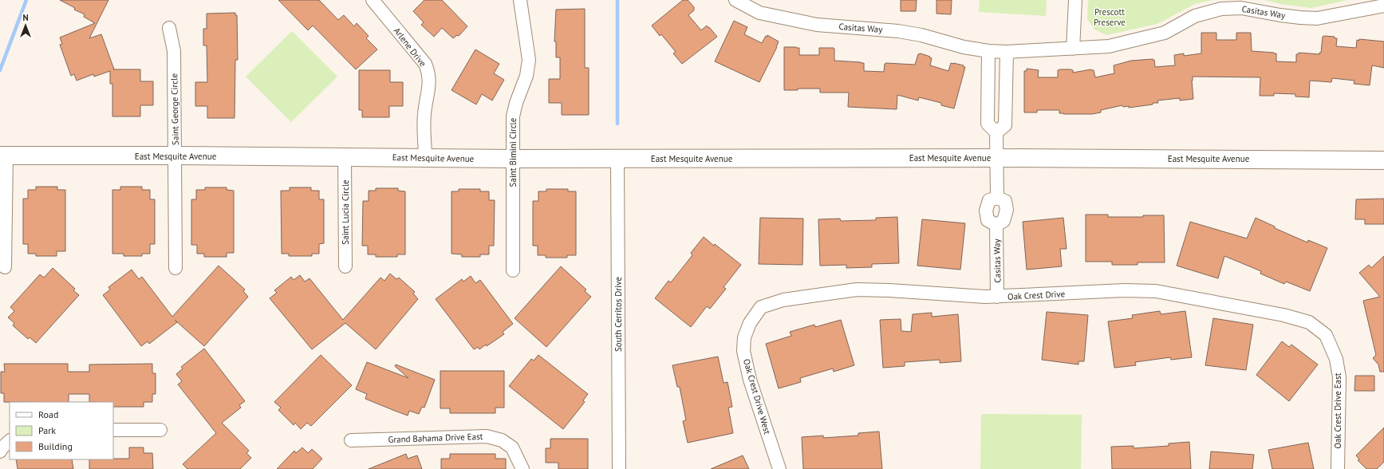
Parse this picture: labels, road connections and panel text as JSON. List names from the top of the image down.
{
  "streets": {
    "street": [
      "Casitas Way",
      "Arlene Drive",
      "Saint George Circle",
      "Saint Bimini Circle",
      "East Mesquite Avenue",
      "Saint Lucia Circle",
      "Oak Crest Drive",
      "South Cerritos Drive",
      "Oak Crest Drive West",
      "Oak Crest Drive East",
      "Grand Bahama Drive East"
    ]
  },
  "crossings": [
    ["Casitas Way", "Oak Crest Drive"],
    ["Arlene Drive", "East Mesquite Avenue"],
    ["Saint George Circle", "East Mesquite Avenue"],
    ["Saint Bimini Circle", "East Mesquite Avenue"],
    ["East Mesquite Avenue", "Saint Lucia Circle"],
    ["East Mesquite Avenue", "South Cerritos Drive"],
    ["Oak Crest Drive", "Oak Crest Drive West"],
    ["Oak Crest Drive", "Oak Crest Drive East"]
  ],
  "parks": ["Prescott Preserve"],
  "legend": ["Road", "Park", "Building"],
  "north": "top"
}
